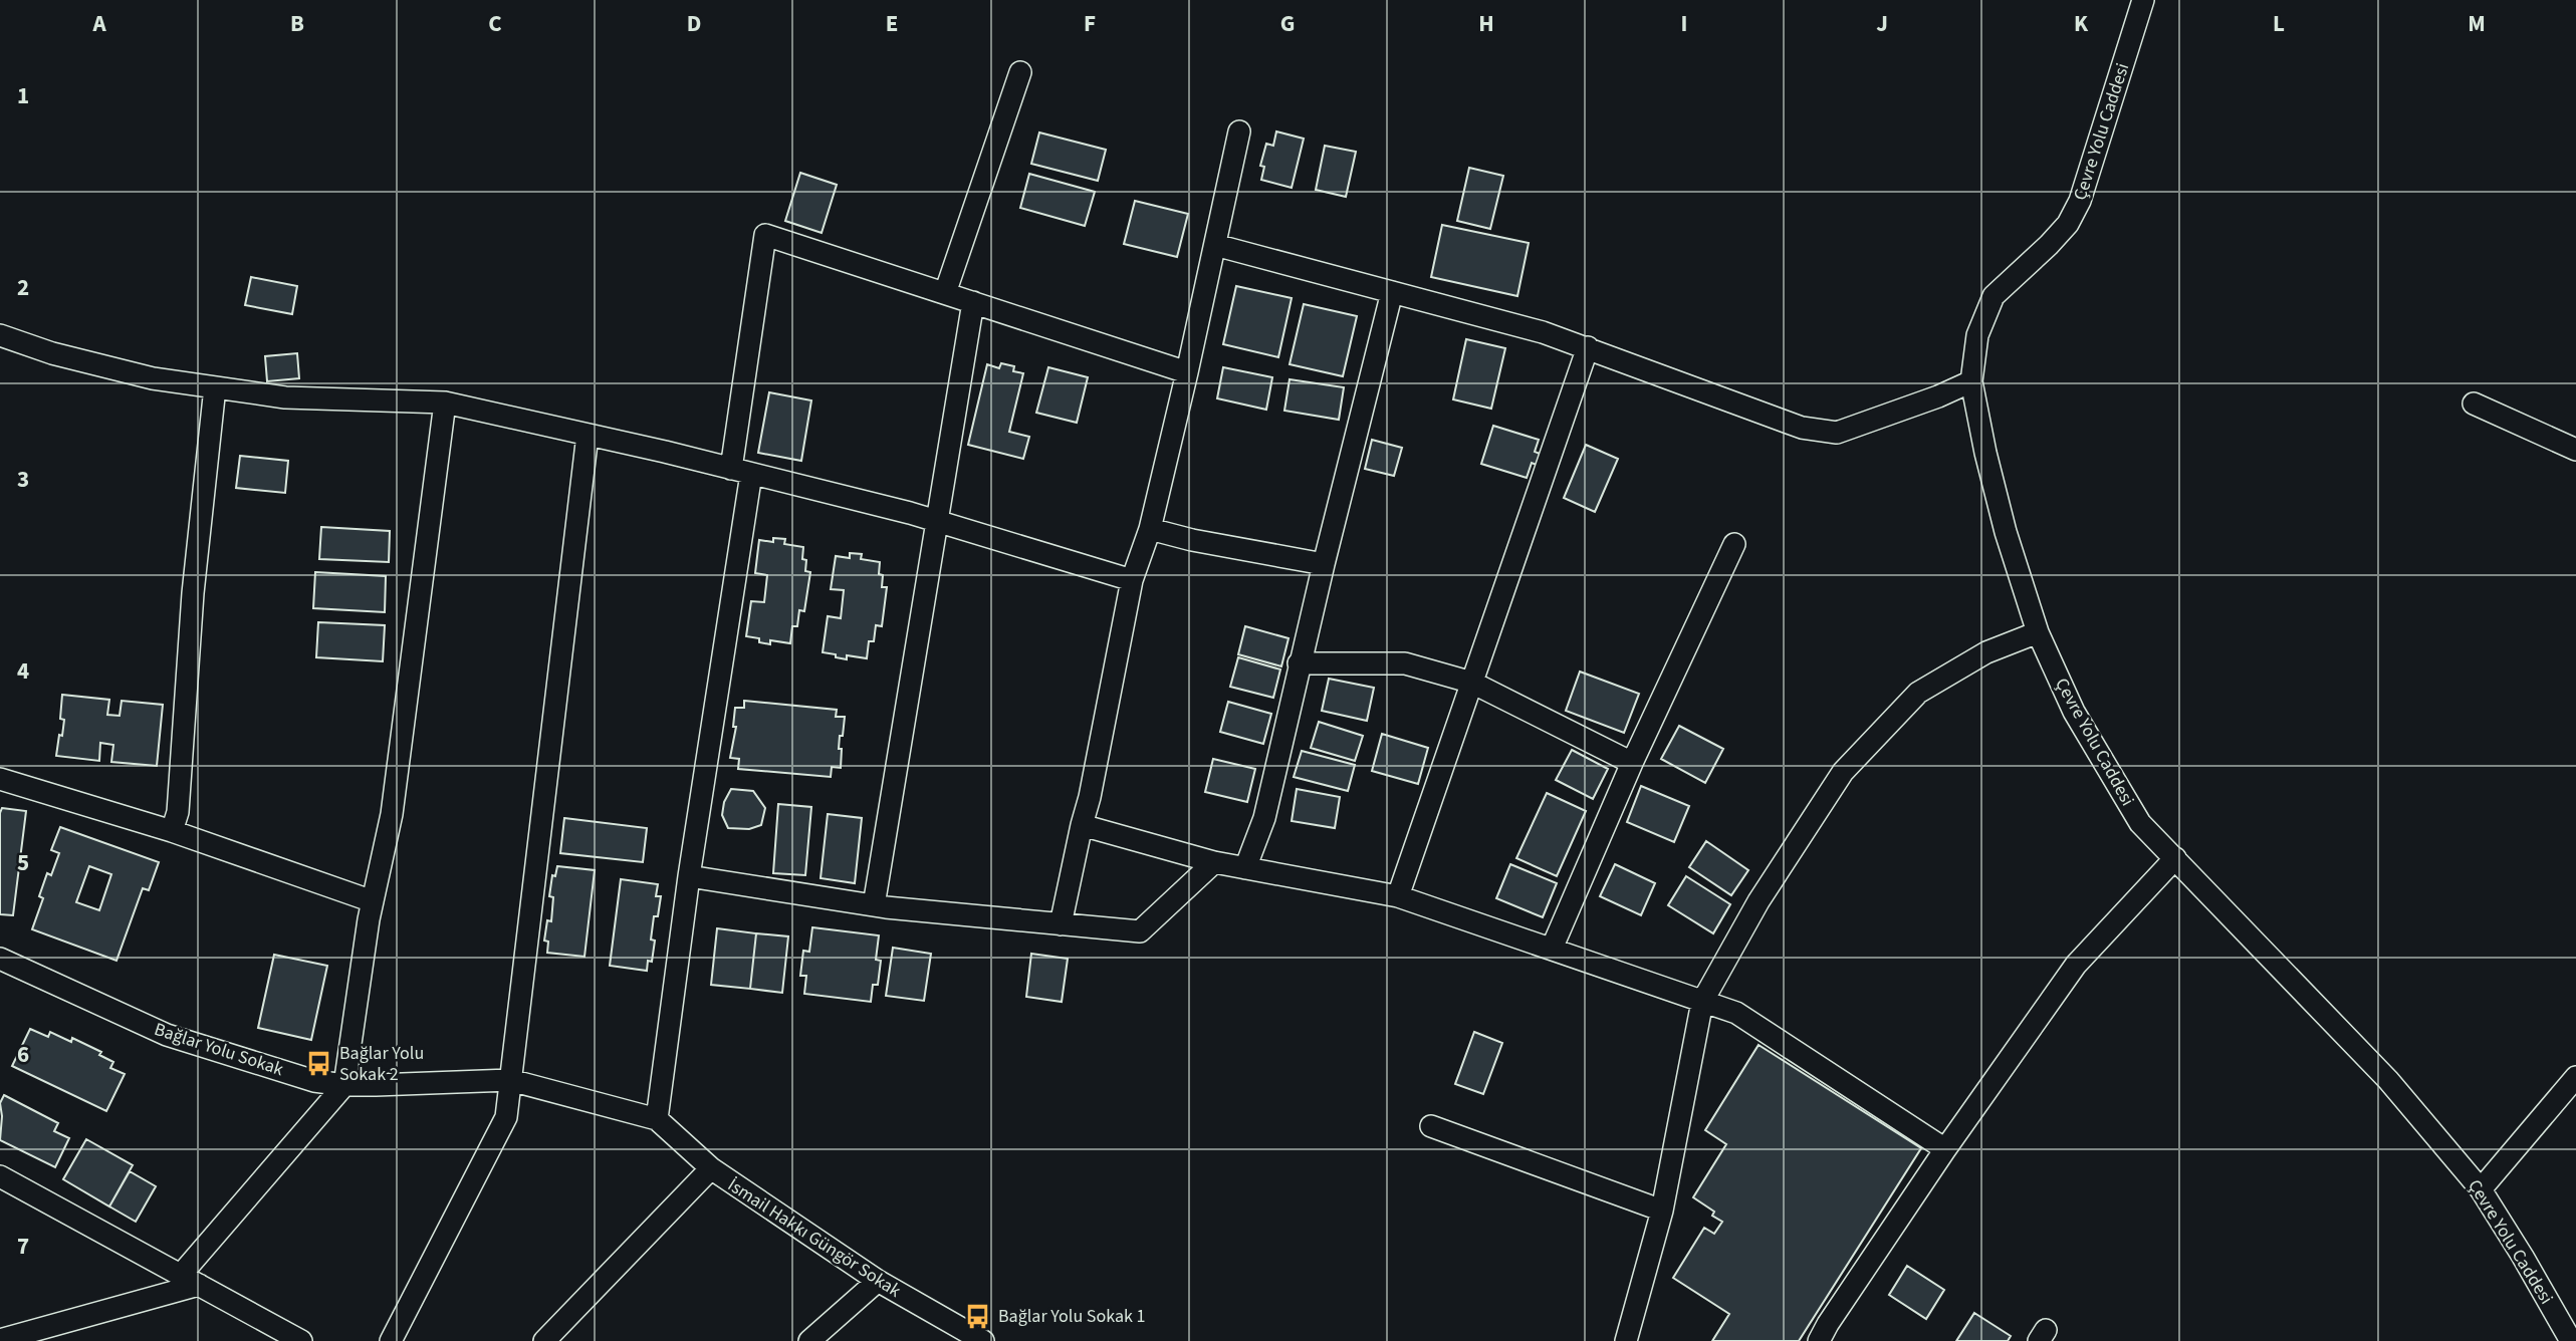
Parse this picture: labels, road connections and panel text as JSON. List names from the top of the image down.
{
  "streets": {
    "street": ["Çevre Yolu Caddesi", "Bağlar Yolu Sokak", "İsmail Hakkı Güngör Sokak"]
  },
  "crossings": [
    ["Bağlar Yolu Sokak", "İsmail Hakkı Güngör Sokak"]
  ],
  "places": {
    "bus stop": ["Bağlar Yolu Sokak 2", "Bağlar Yolu Sokak 1"]
  },
  "grid": {
    "columns": [
      "A",
      "B",
      "C",
      "D",
      "E",
      "F",
      "G",
      "H",
      "I",
      "J",
      "K",
      "L",
      "M"
    ],
    "rows": [
      "1",
      "2",
      "3",
      "4",
      "5",
      "6",
      "7"
    ]
  }
}
